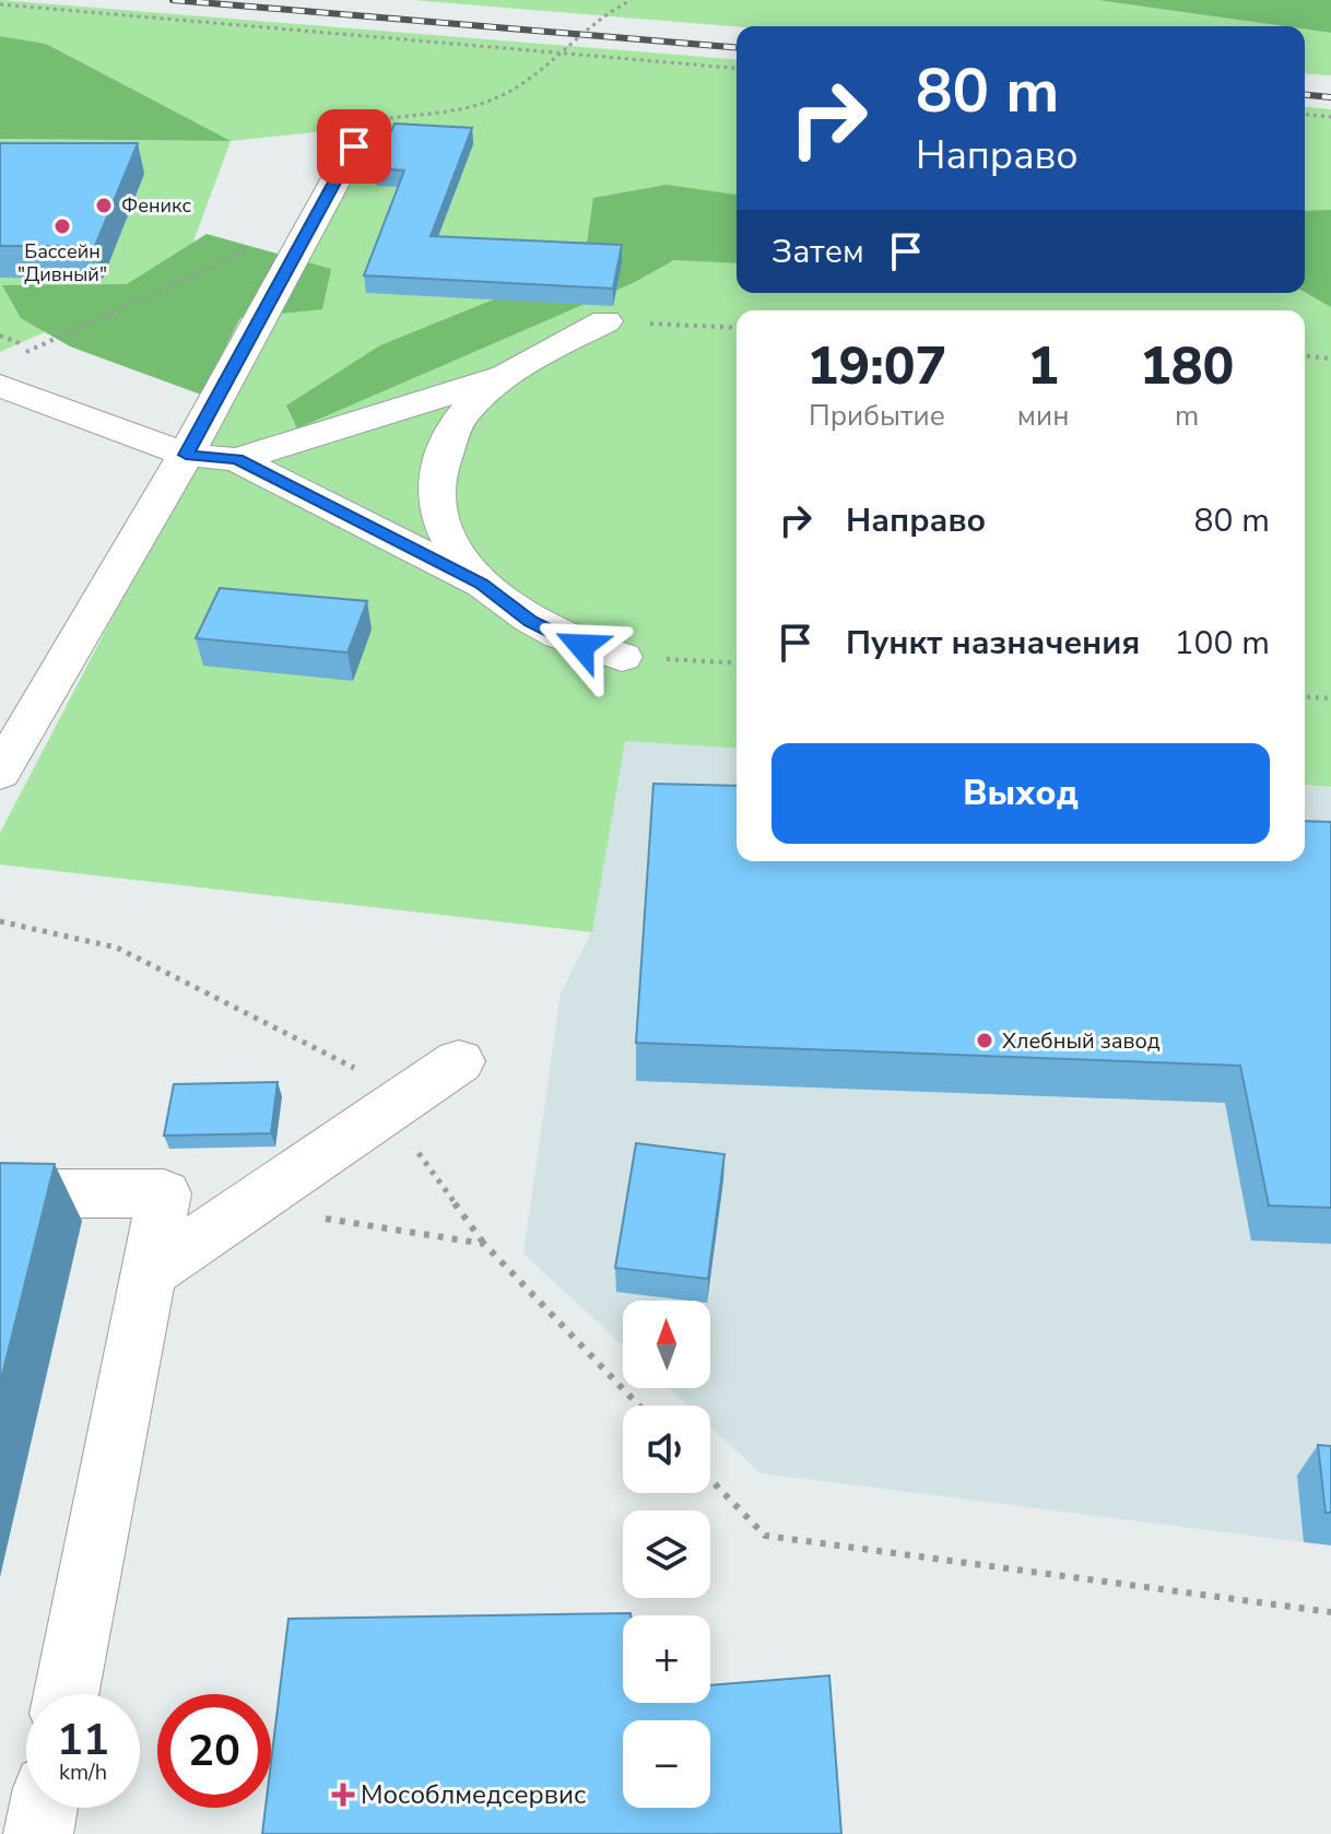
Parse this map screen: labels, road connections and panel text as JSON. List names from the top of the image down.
{
  "places": {
    "other": ["Феникс", "Бассейн \"Дивный\"", "Хлебный завод"],
    "health": ["Мособлмедсервис"]
  },
  "north": "top",
  "page": {
    "turn": ["80 m", "Направо"],
    "then": "Затем",
    "eta": [
      "19:07",
      "Прибытие",
      "1",
      "мин",
      "180",
      "m"
    ],
    "list": [
      {
        "name": "Направо",
        "value": "80 m"
      },
      {
        "name": "Пункт назначения",
        "value": "100 m"
      }
    ],
    "buttons": "Выход",
    "map_buttons": ["+", "−"],
    "speed": "11 km/h",
    "limit": "20"
  }
}
